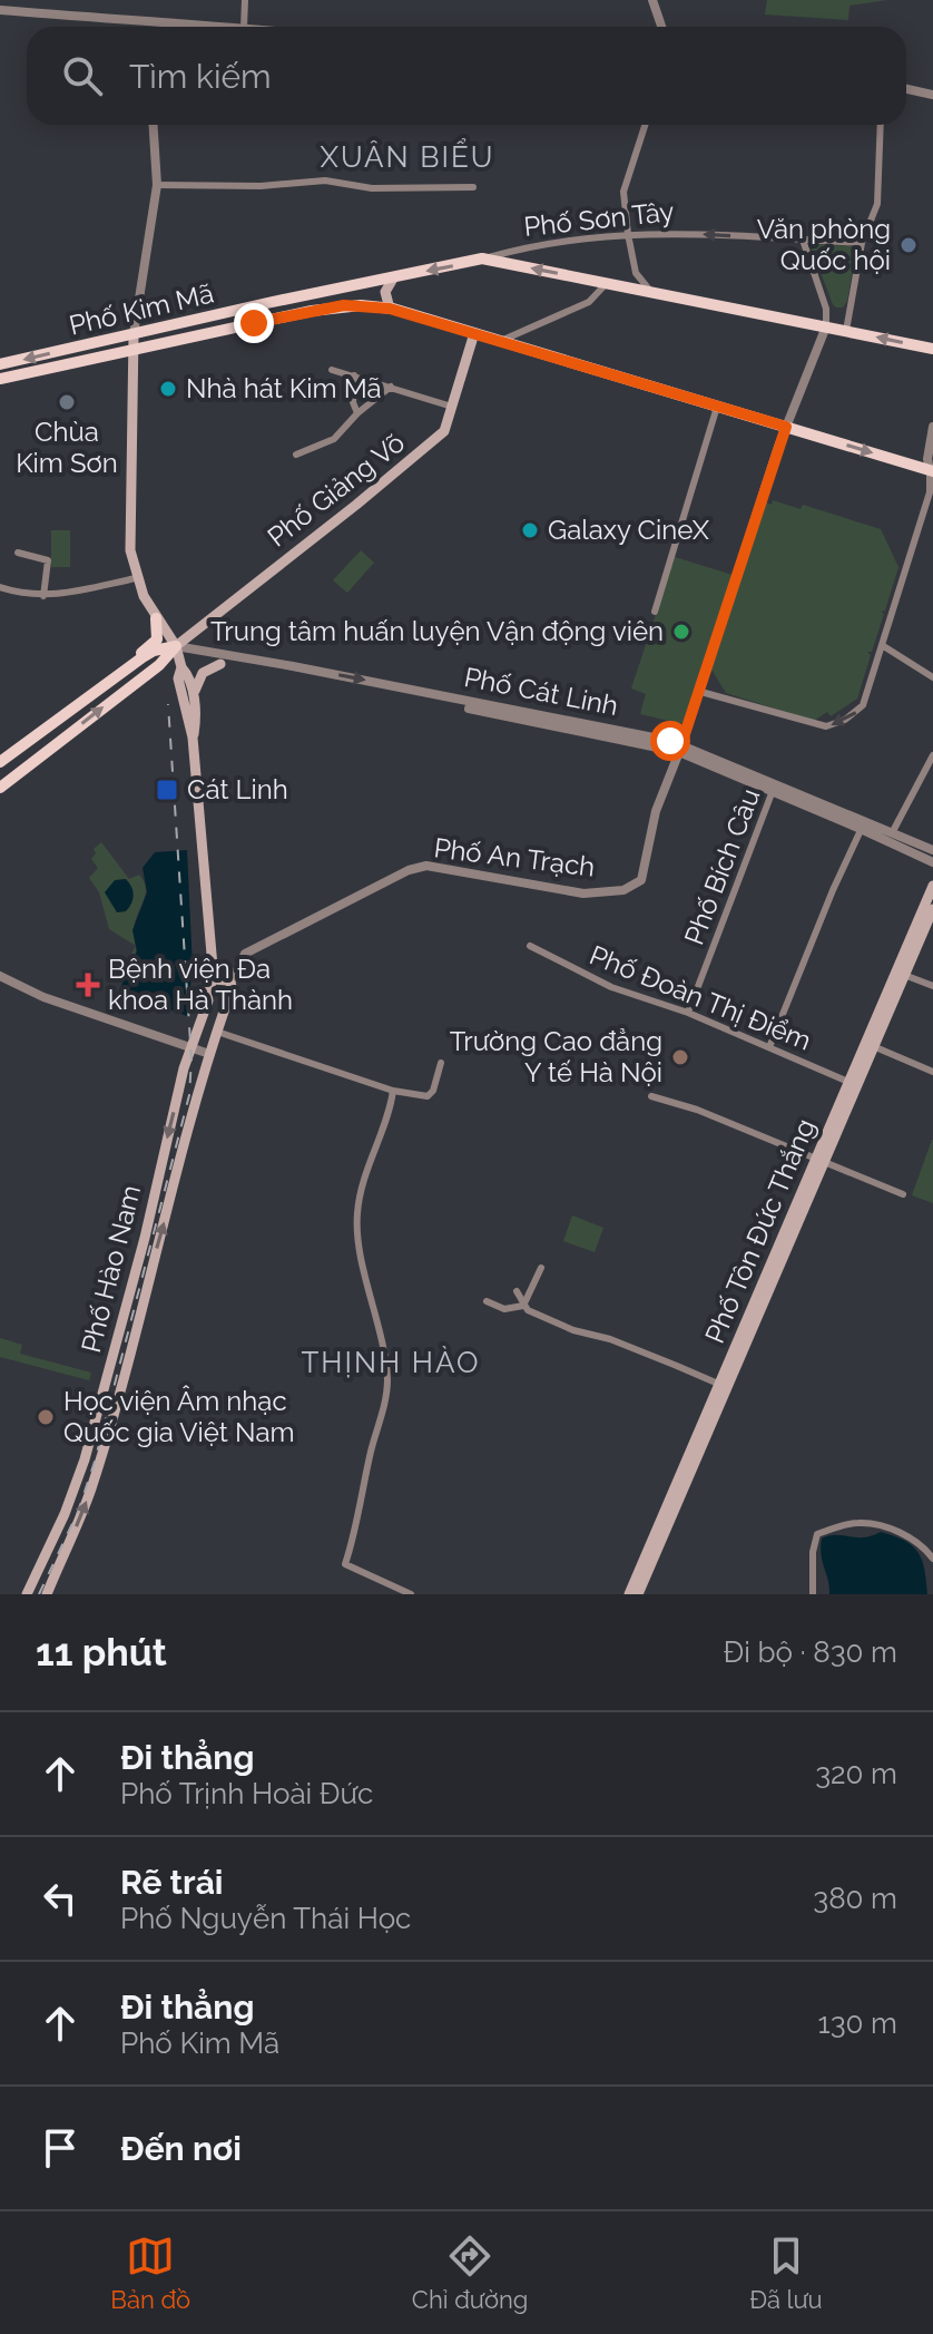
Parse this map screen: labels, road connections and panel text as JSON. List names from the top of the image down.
{
  "streets": {
    "main road": [
      "Phố Sơn Tây",
      "Phố Kim Mã",
      "Phố Giảng Võ",
      "Phố Tôn Đức Thắng",
      "Phố Hào Nam"
    ],
    "street": [
      "Phố Cát Linh",
      "Phố An Trạch",
      "Phố Bích Câu",
      "Phố Đoàn Thị Điểm"
    ]
  },
  "crossings": [
    ["Phố Sơn Tây", "Phố Kim Mã"],
    ["Phố Kim Mã", "Phố Giảng Võ"],
    ["Phố Kim Mã", "Phố An Trạch"],
    ["Phố Giảng Võ", "Phố Cát Linh"],
    ["Phố Giảng Võ", "Phố Hào Nam"],
    ["Phố Cát Linh", "Phố An Trạch"],
    ["Phố Cát Linh", "Phố Bích Câu"],
    ["Phố Cát Linh", "Phố Hào Nam"],
    ["Phố An Trạch", "Phố Hào Nam"],
    ["Phố Bích Câu", "Phố Đoàn Thị Điểm"],
    ["Phố Đoàn Thị Điểm", "Phố Tôn Đức Thắng"]
  ],
  "one_way": ["Phố Cát Linh"],
  "districts": ["XUÂN BIỂU", "THỊNH HÀO"],
  "places": {
    "other": [
      "Văn phòng Quốc hội",
      "Nhà hát Kim Mã",
      "Chùa Kim Sơn",
      "Galaxy CineX",
      "Trung tâm huấn luyện Vận động viên",
      "Trường Cao đẳng Y tế Hà Nội",
      "Học viện Âm nhạc Quốc gia Việt Nam"
    ],
    "transit": ["Cát Linh"],
    "health": ["Bệnh viện Đa khoa Hà Thành"]
  },
  "page": {
    "search": "Tìm kiếm",
    "heading": ["11 phút", "Đi bộ · 830 m"],
    "list": [
      ["Đi thẳng", "Phố Trịnh Hoài Đức", "320 m"],
      ["Rẽ trái", "Phố Nguyễn Thái Học", "380 m"],
      ["Đi thẳng", "Phố Kim Mã", "130 m"],
      "Đến nơi"
    ],
    "nav": ["Bản đồ", "Chỉ đường", "Đã lưu"]
  }
}
